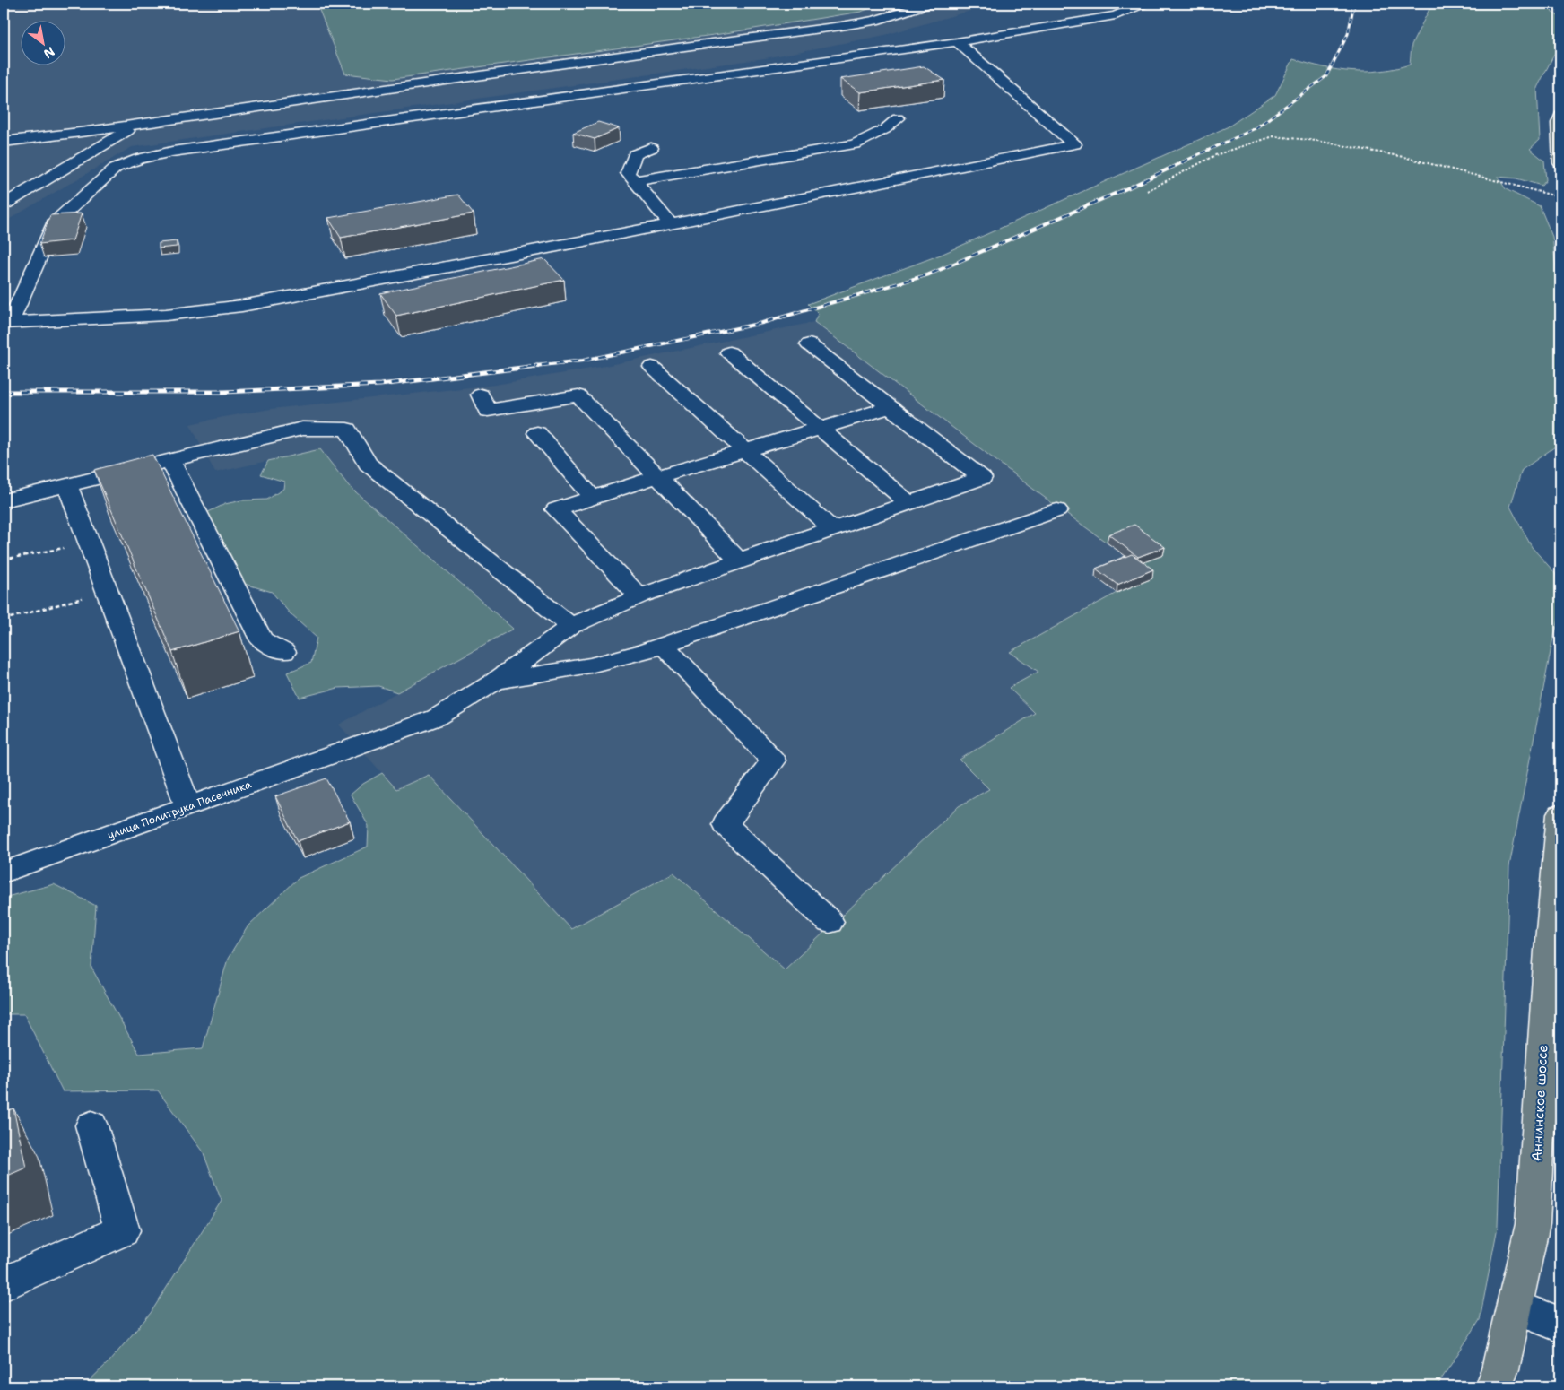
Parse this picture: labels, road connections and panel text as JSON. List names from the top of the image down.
{
  "streets": {
    "main road": ["Аннинское шоссе"],
    "street": ["улица Политрука Пасечника"]
  },
  "north": "bottom right"
}
